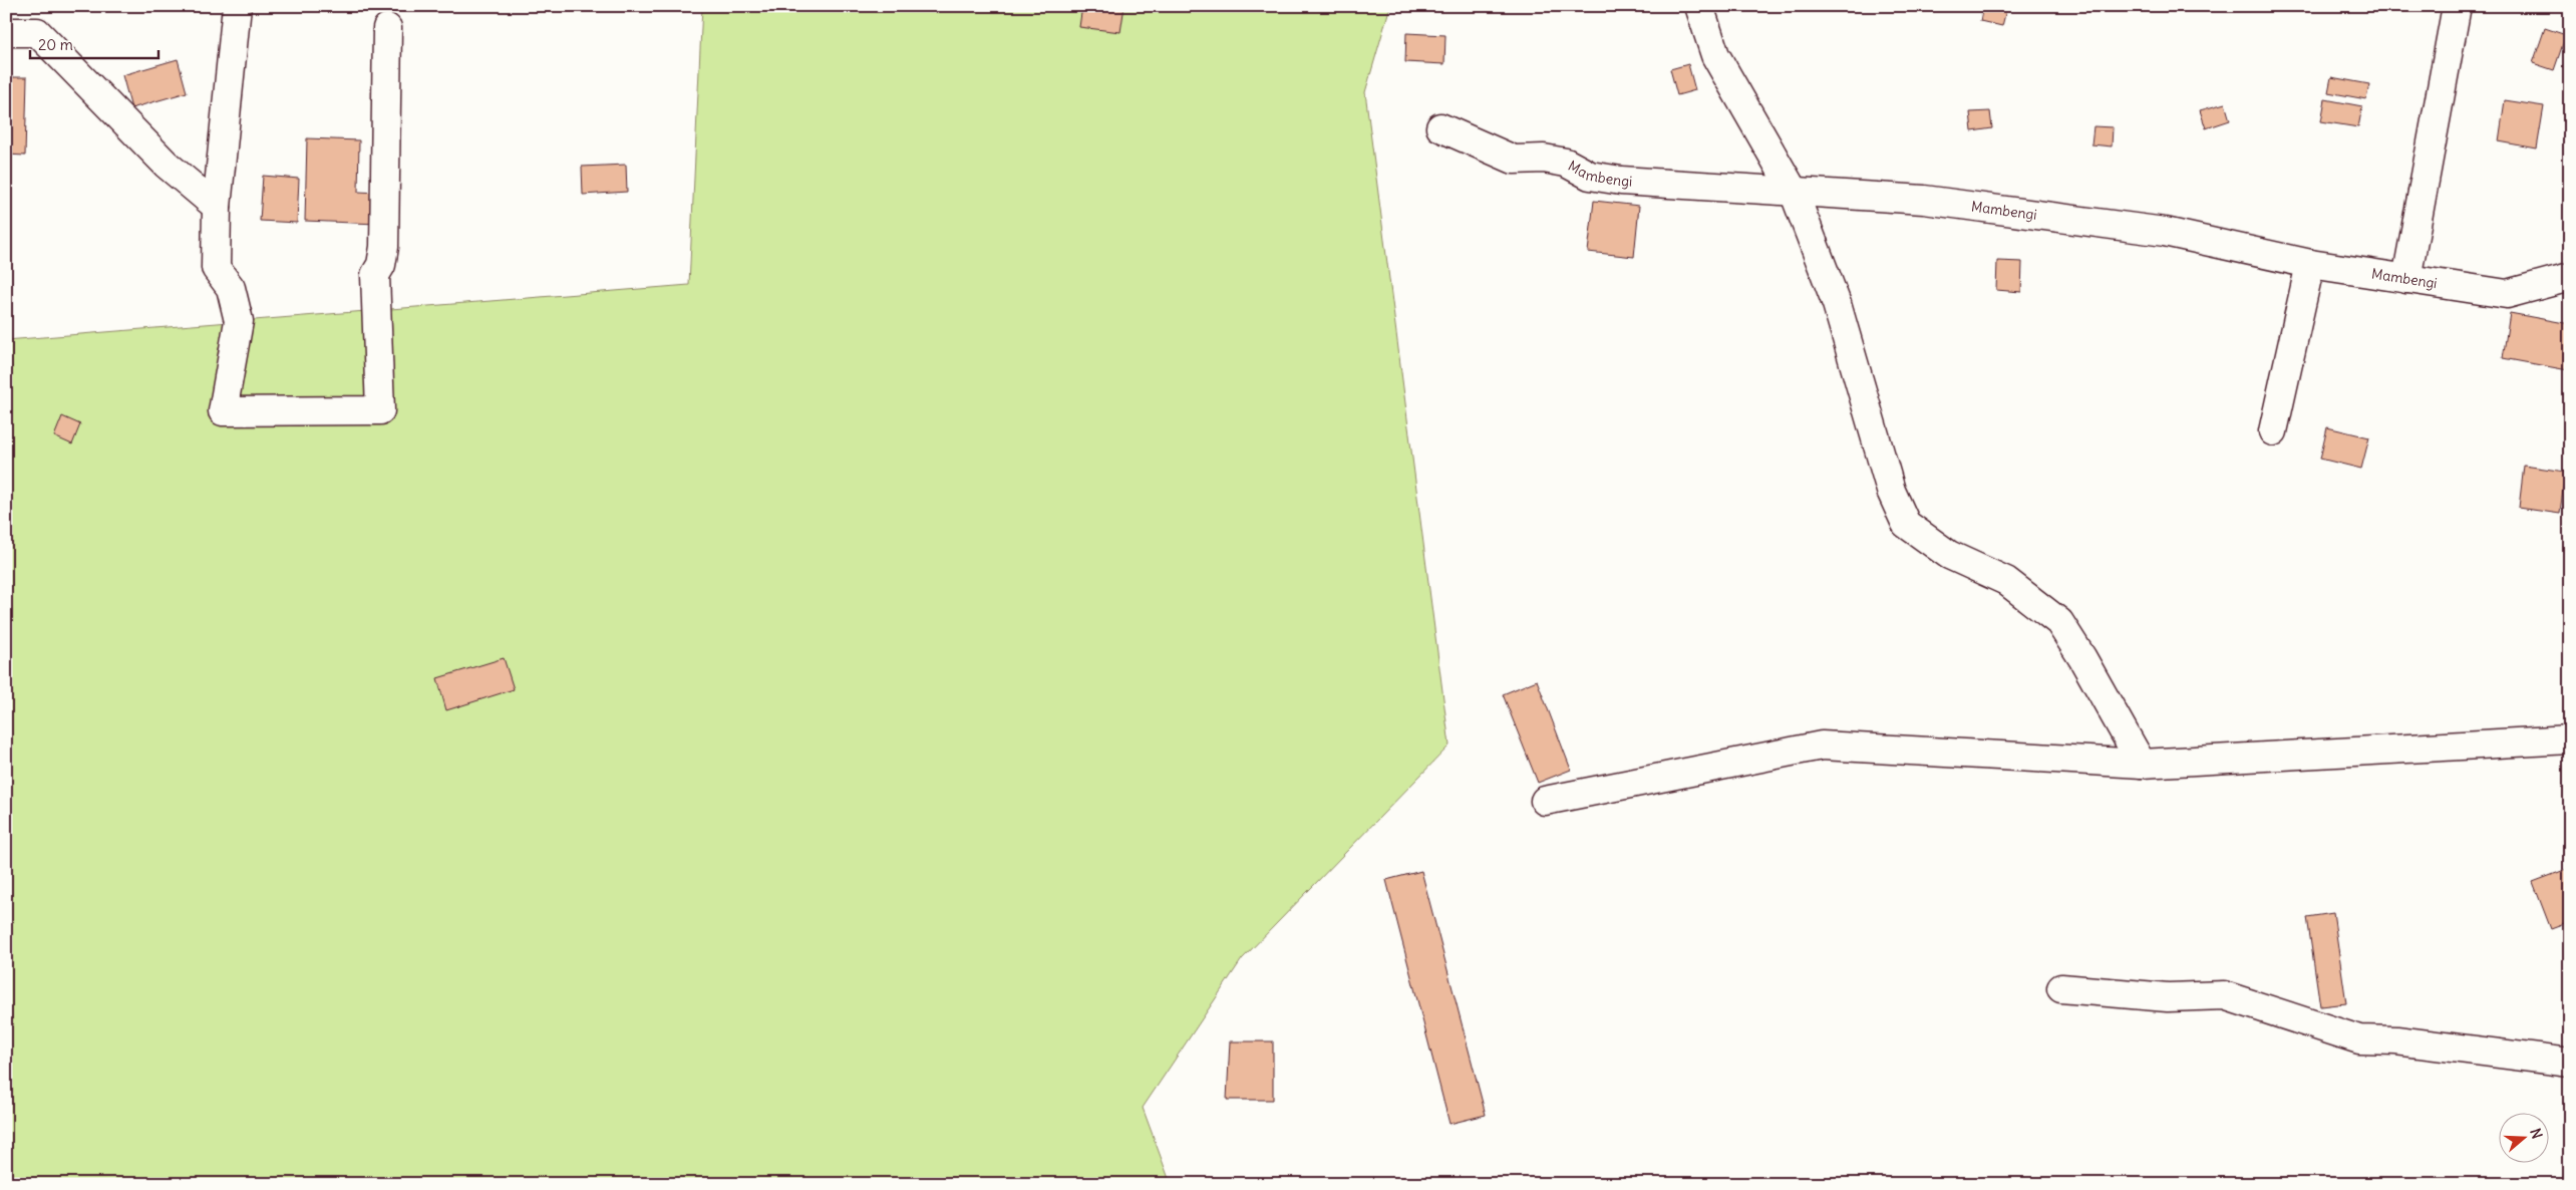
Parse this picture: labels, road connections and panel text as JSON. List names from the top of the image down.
{
  "streets": {
    "street": ["Mambengi"]
  },
  "scale_bar": "20 m",
  "north": "right"
}
